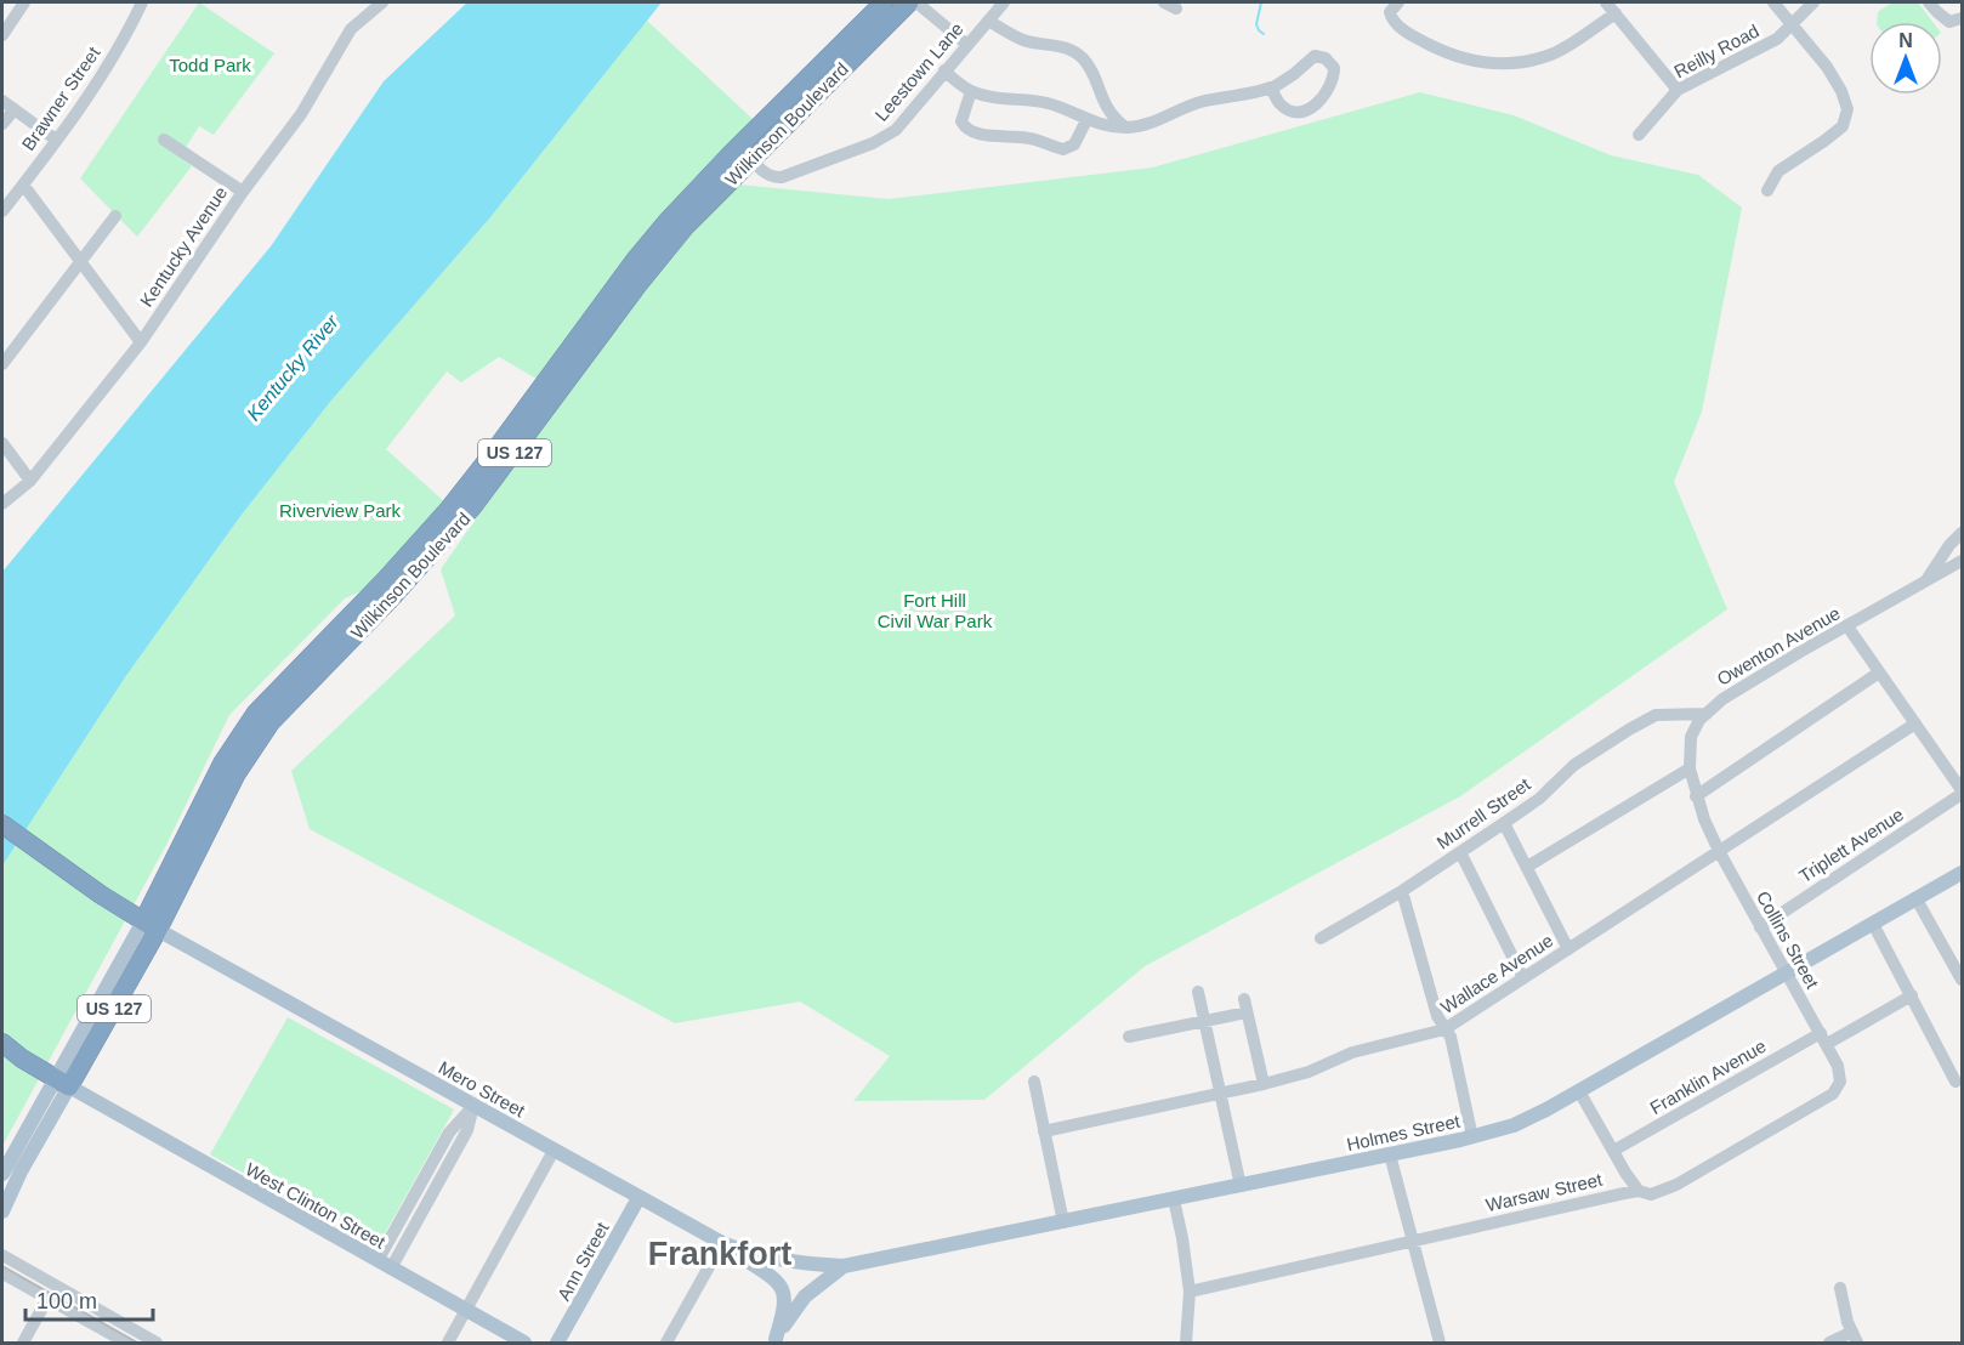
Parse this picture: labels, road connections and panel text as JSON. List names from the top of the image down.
{
  "streets": {
    "highway": ["Wilkinson Boulevard", "US 127"],
    "main road": [
      "Mero Street",
      "Holmes Street",
      "West Clinton Street",
      "Ann Street"
    ],
    "street": [
      "Reilly Road",
      "Leestown Lane",
      "Brawner Street",
      "Kentucky Avenue",
      "Owenton Avenue",
      "Murrell Street",
      "Triplett Avenue",
      "Collins Street",
      "Wallace Avenue",
      "Franklin Avenue",
      "Warsaw Street"
    ]
  },
  "crossings": [
    ["Leestown Lane", "Wilkinson Boulevard"],
    ["Wilkinson Boulevard", "Mero Street"],
    ["Wilkinson Boulevard", "West Clinton Street"],
    ["Owenton Avenue", "Murrell Street"],
    ["Owenton Avenue", "Collins Street"],
    ["Owenton Avenue", "Wallace Avenue"],
    ["Triplett Avenue", "Collins Street"],
    ["Collins Street", "Wallace Avenue"],
    ["Collins Street", "Franklin Avenue"],
    ["Collins Street", "Holmes Street"],
    ["Collins Street", "Warsaw Street"],
    ["Franklin Avenue", "Warsaw Street"],
    ["Mero Street", "Holmes Street"],
    ["Mero Street", "Ann Street"]
  ],
  "districts": ["Frankfort"],
  "water": ["Kentucky River"],
  "parks": ["Todd Park", "Riverview Park", "Fort Hill Civil War Park"],
  "scale_bar": "100 m",
  "north": "top"
}
